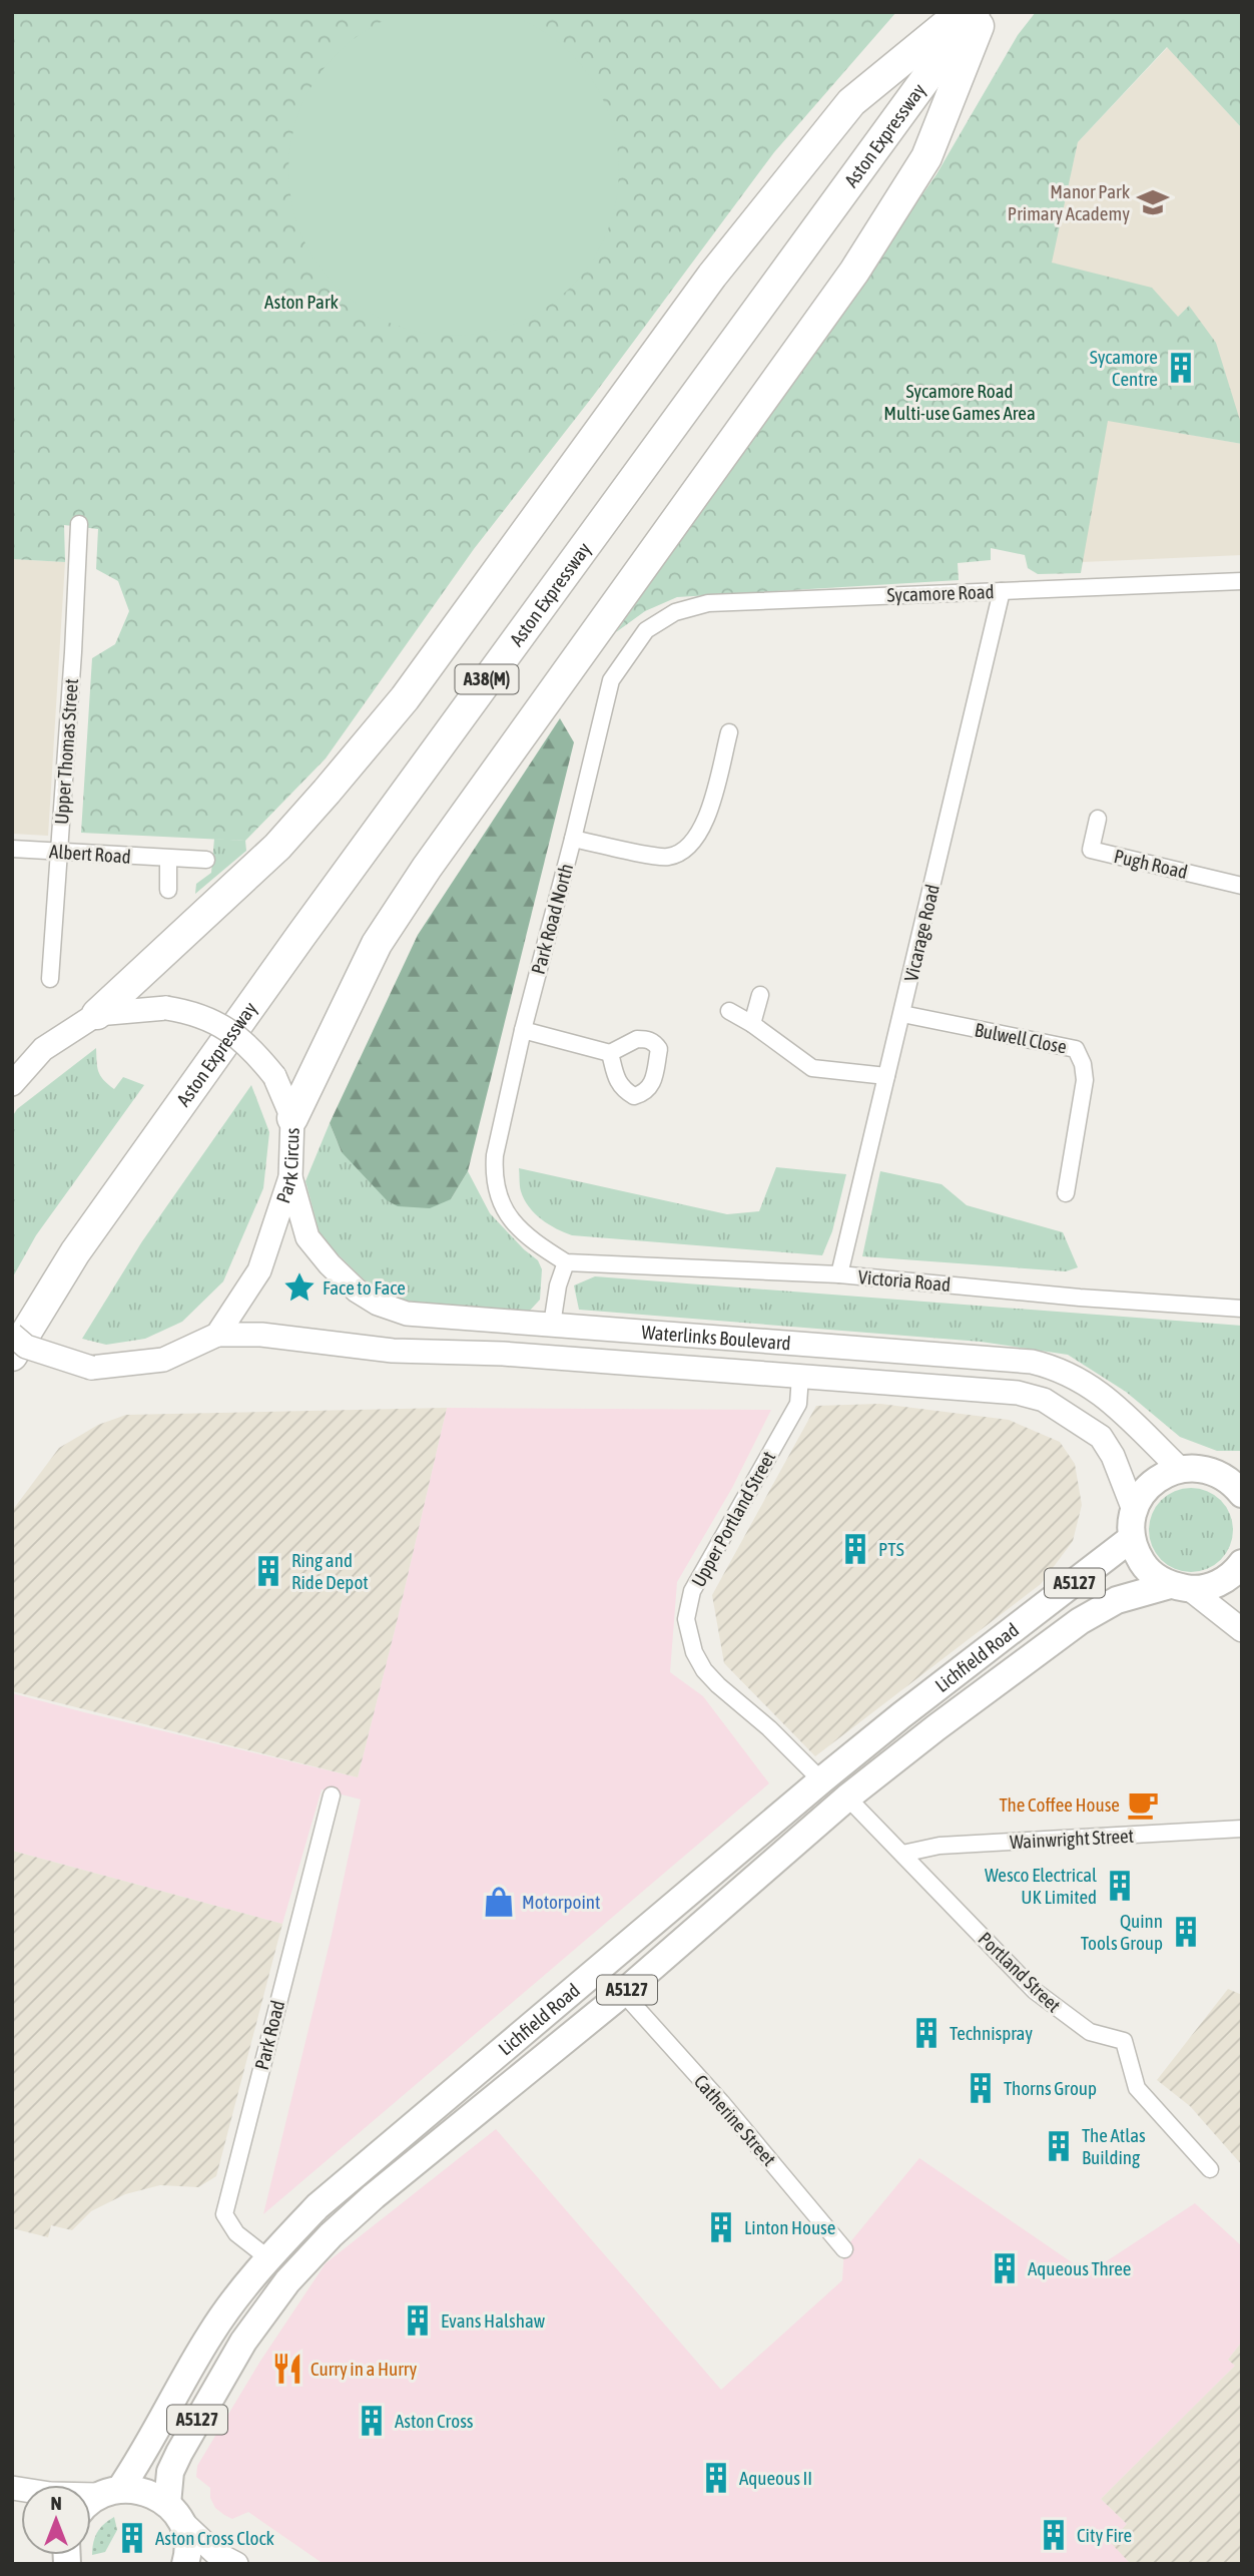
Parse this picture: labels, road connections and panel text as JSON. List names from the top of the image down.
{
  "streets": {
    "highway": ["Aston Expressway", "A38(M)"],
    "main road": [
      "Park Circus",
      "Waterlinks Boulevard",
      "A5127",
      "Lichfield Road"
    ],
    "street": [
      "Sycamore Road",
      "Upper Thomas Street",
      "Albert Road",
      "Pugh Road",
      "Park Road North",
      "Vicarage Road",
      "Bulwell Close",
      "Victoria Road",
      "Upper Portland Street",
      "Wainwright Street",
      "Portland Street",
      "Park Road",
      "Catherine Street"
    ]
  },
  "crossings": [
    ["Sycamore Road", "Park Road North"],
    ["Sycamore Road", "Vicarage Road"],
    ["Upper Thomas Street", "Albert Road"],
    ["Park Road North", "Victoria Road"],
    ["Vicarage Road", "Bulwell Close"],
    ["Vicarage Road", "Victoria Road"],
    ["Park Circus", "Waterlinks Boulevard"],
    ["Waterlinks Boulevard", "Upper Portland Street"],
    ["Upper Portland Street", "Lichfield Road"],
    ["Lichfield Road", "Portland Street"],
    ["Lichfield Road", "Park Road"],
    ["Lichfield Road", "Catherine Street"],
    ["Wainwright Street", "Portland Street"]
  ],
  "parks": ["Aston Park", "Sycamore Road Multi-use Games Area"],
  "places": {
    "school or university": ["Manor Park Primary Academy"],
    "building": [
      "Sycamore Centre",
      "PTS",
      "Ring and Ride Depot",
      "Wesco Electrical UK Limited",
      "Quinn Tools Group",
      "Technispray",
      "Thorns Group",
      "The Atlas Building",
      "Linton House",
      "Aqueous Three",
      "Evans Halshaw",
      "Aston Cross",
      "Aqueous II",
      "City Fire",
      "Aston Cross Clock"
    ],
    "place": ["Face to Face"],
    "cafe": ["The Coffee House"],
    "shop": ["Motorpoint"],
    "restaurant": ["Curry in a Hurry"]
  },
  "north": "top"
}
